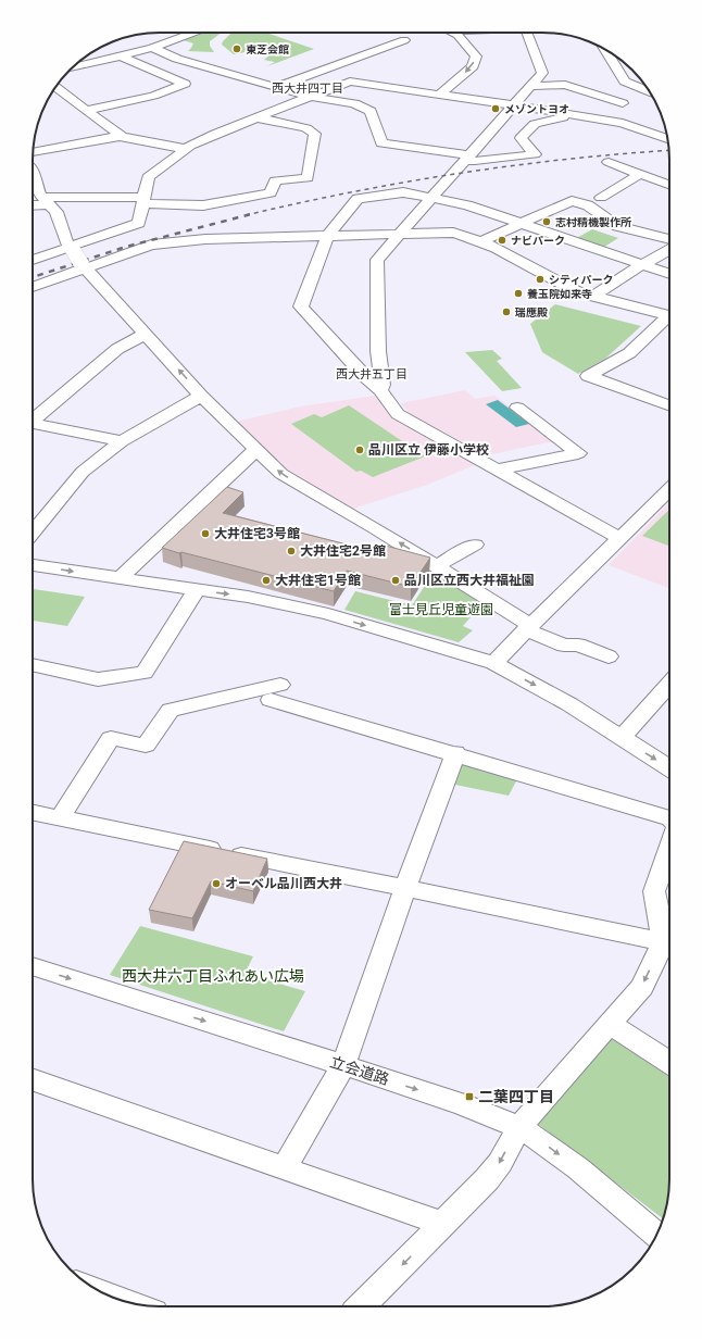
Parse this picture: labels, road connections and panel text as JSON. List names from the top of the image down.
{
  "streets": {
    "street": ["立会道路"]
  },
  "districts": ["西大井四丁目", "西大井五丁目"],
  "parks": ["富士見丘児童遊園", "西大井六丁目ふれあい広場"],
  "places": {
    "other": [
      "東芝会館",
      "メゾントヨオ",
      "志村精機製作所",
      "ナビパーク",
      "シティパーク",
      "養玉院如来寺",
      "瑞應殿",
      "品川区立 伊藤小学校",
      "大井住宅3号館",
      "大井住宅2号館",
      "大井住宅1号館",
      "品川区立西大井福祉園",
      "オーベル品川西大井"
    ],
    "transit": ["二葉四丁目"]
  }
}
